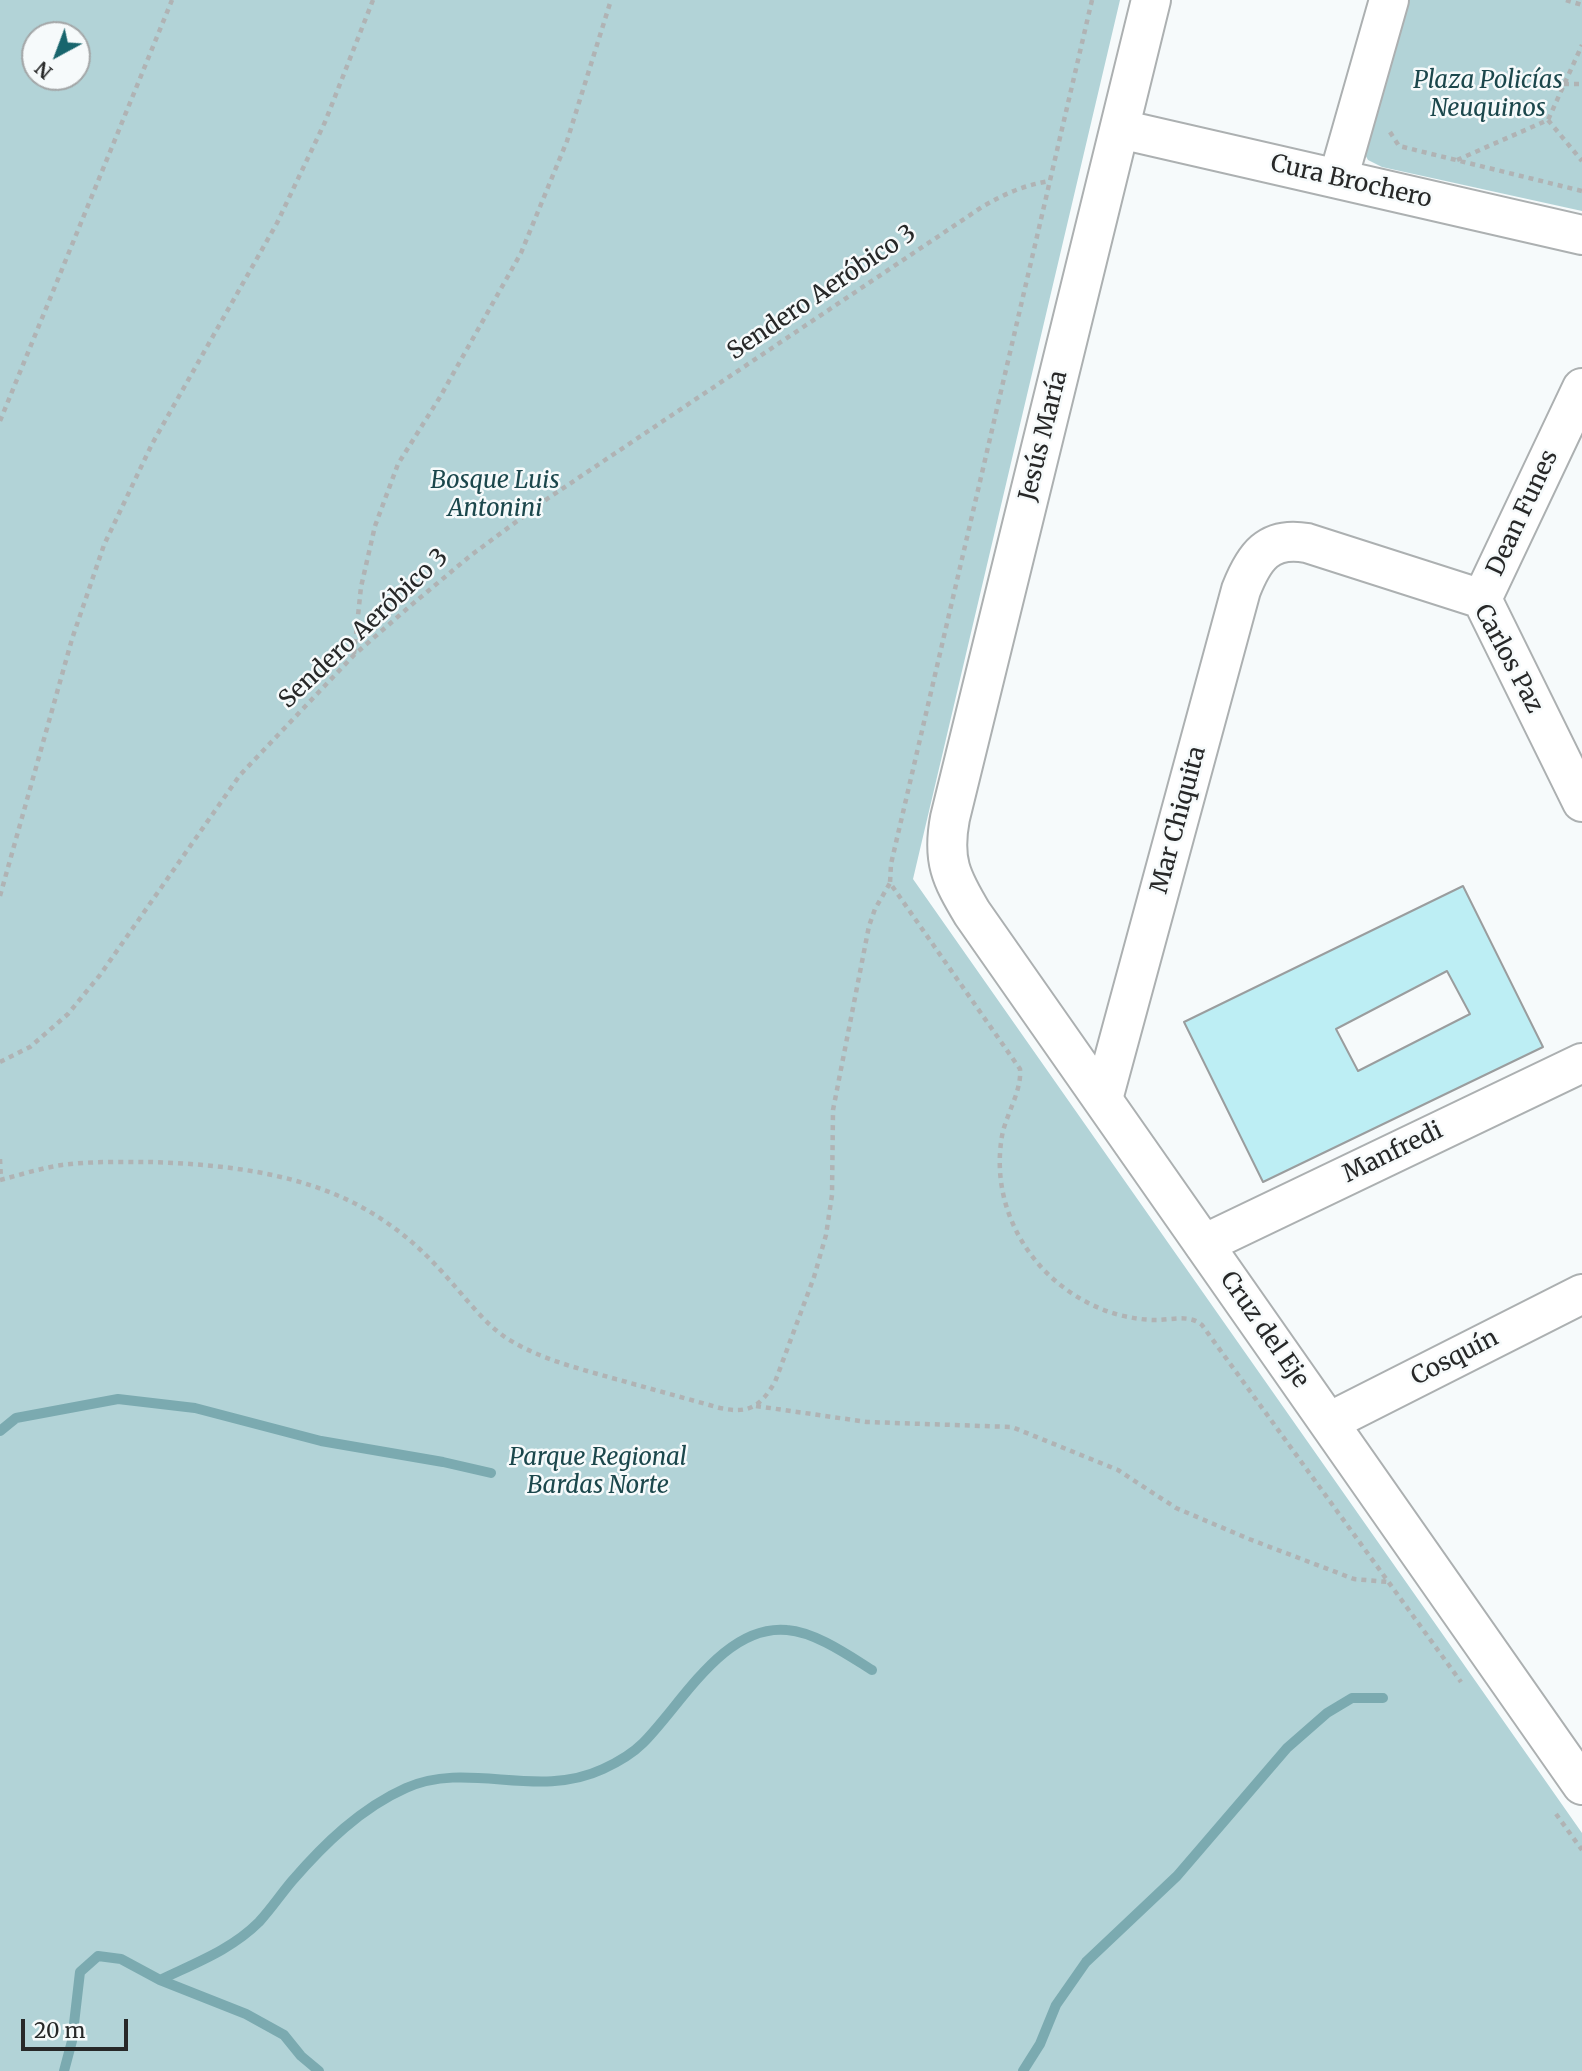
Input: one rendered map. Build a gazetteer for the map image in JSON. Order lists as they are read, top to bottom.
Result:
{
  "streets": {
    "street": [
      "Cura Brochero",
      "Jesús María",
      "Dean Funes",
      "Carlos Paz",
      "Mar Chiquita",
      "Manfredi",
      "Cruz del Eje",
      "Cosquín"
    ],
    "path": ["Sendero Aeróbico 3"]
  },
  "crossings": [
    ["Cura Brochero", "Jesús María"],
    ["Jesús María", "Cruz del Eje"],
    ["Dean Funes", "Carlos Paz"],
    ["Carlos Paz", "Mar Chiquita"],
    ["Mar Chiquita", "Cruz del Eje"],
    ["Manfredi", "Cruz del Eje"],
    ["Cruz del Eje", "Cosquín"]
  ],
  "parks": ["Plaza Policías Neuquinos", "Bosque Luis Antonini", "Parque Regional Bardas Norte"],
  "scale_bar": "20 m",
  "north": "bottom left"
}
